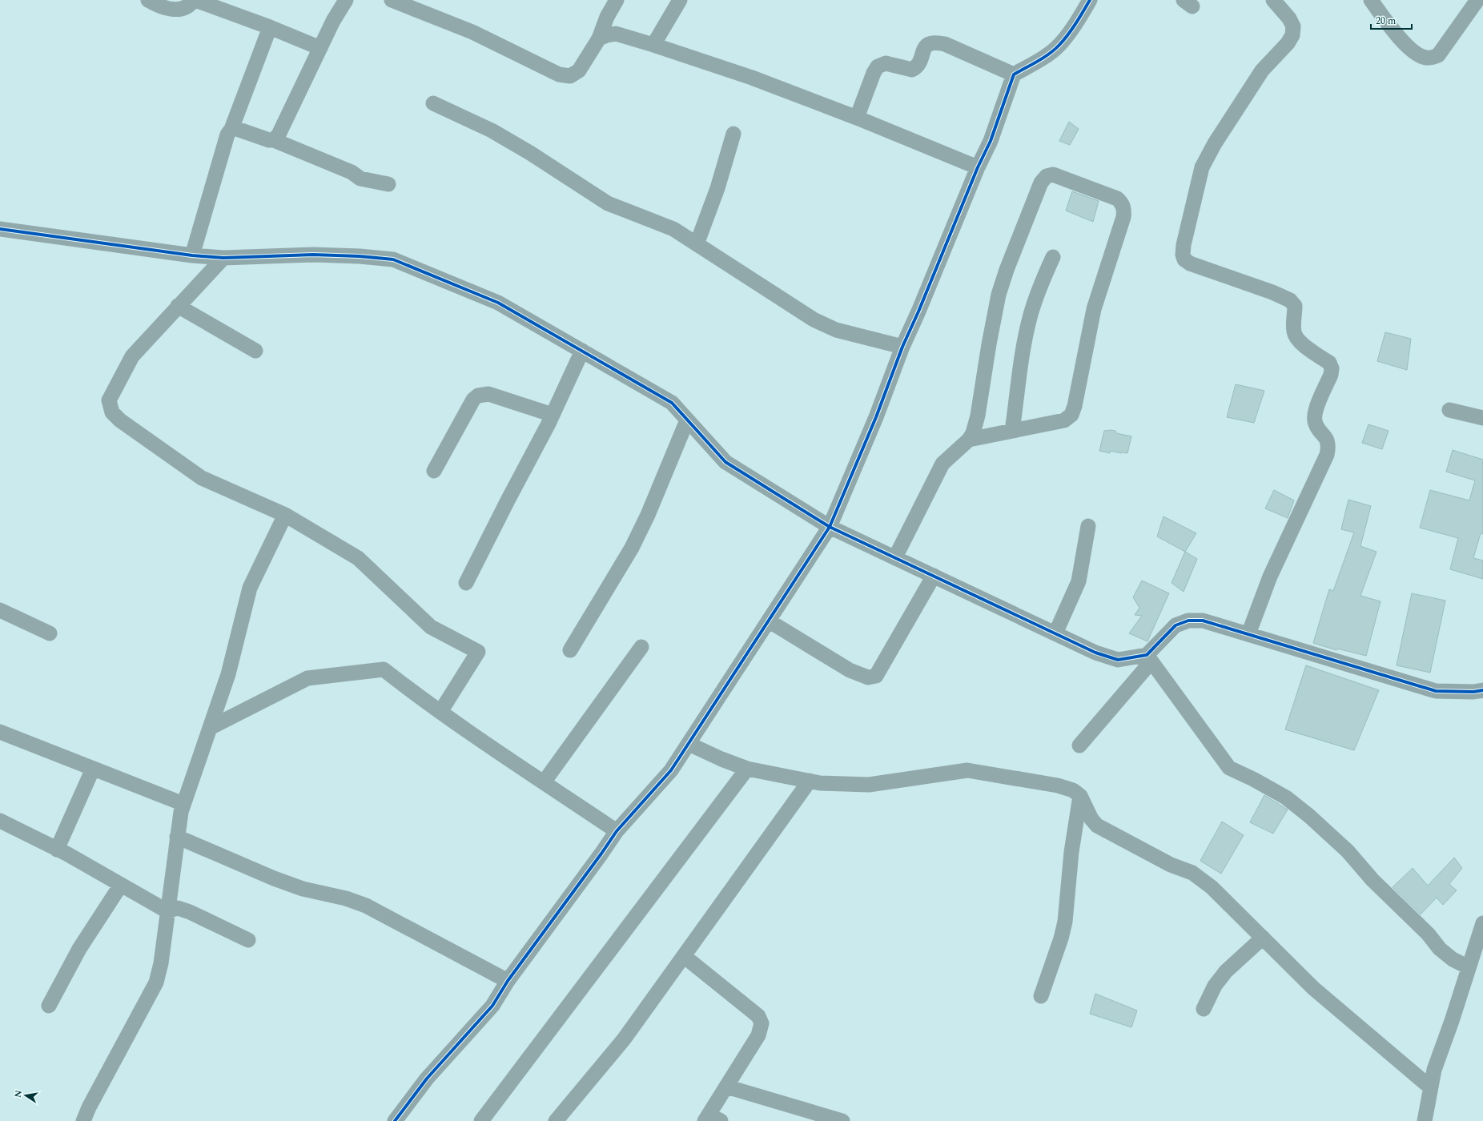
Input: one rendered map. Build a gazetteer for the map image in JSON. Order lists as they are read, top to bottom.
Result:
{
  "scale_bar": "20 m",
  "north": "left"
}
